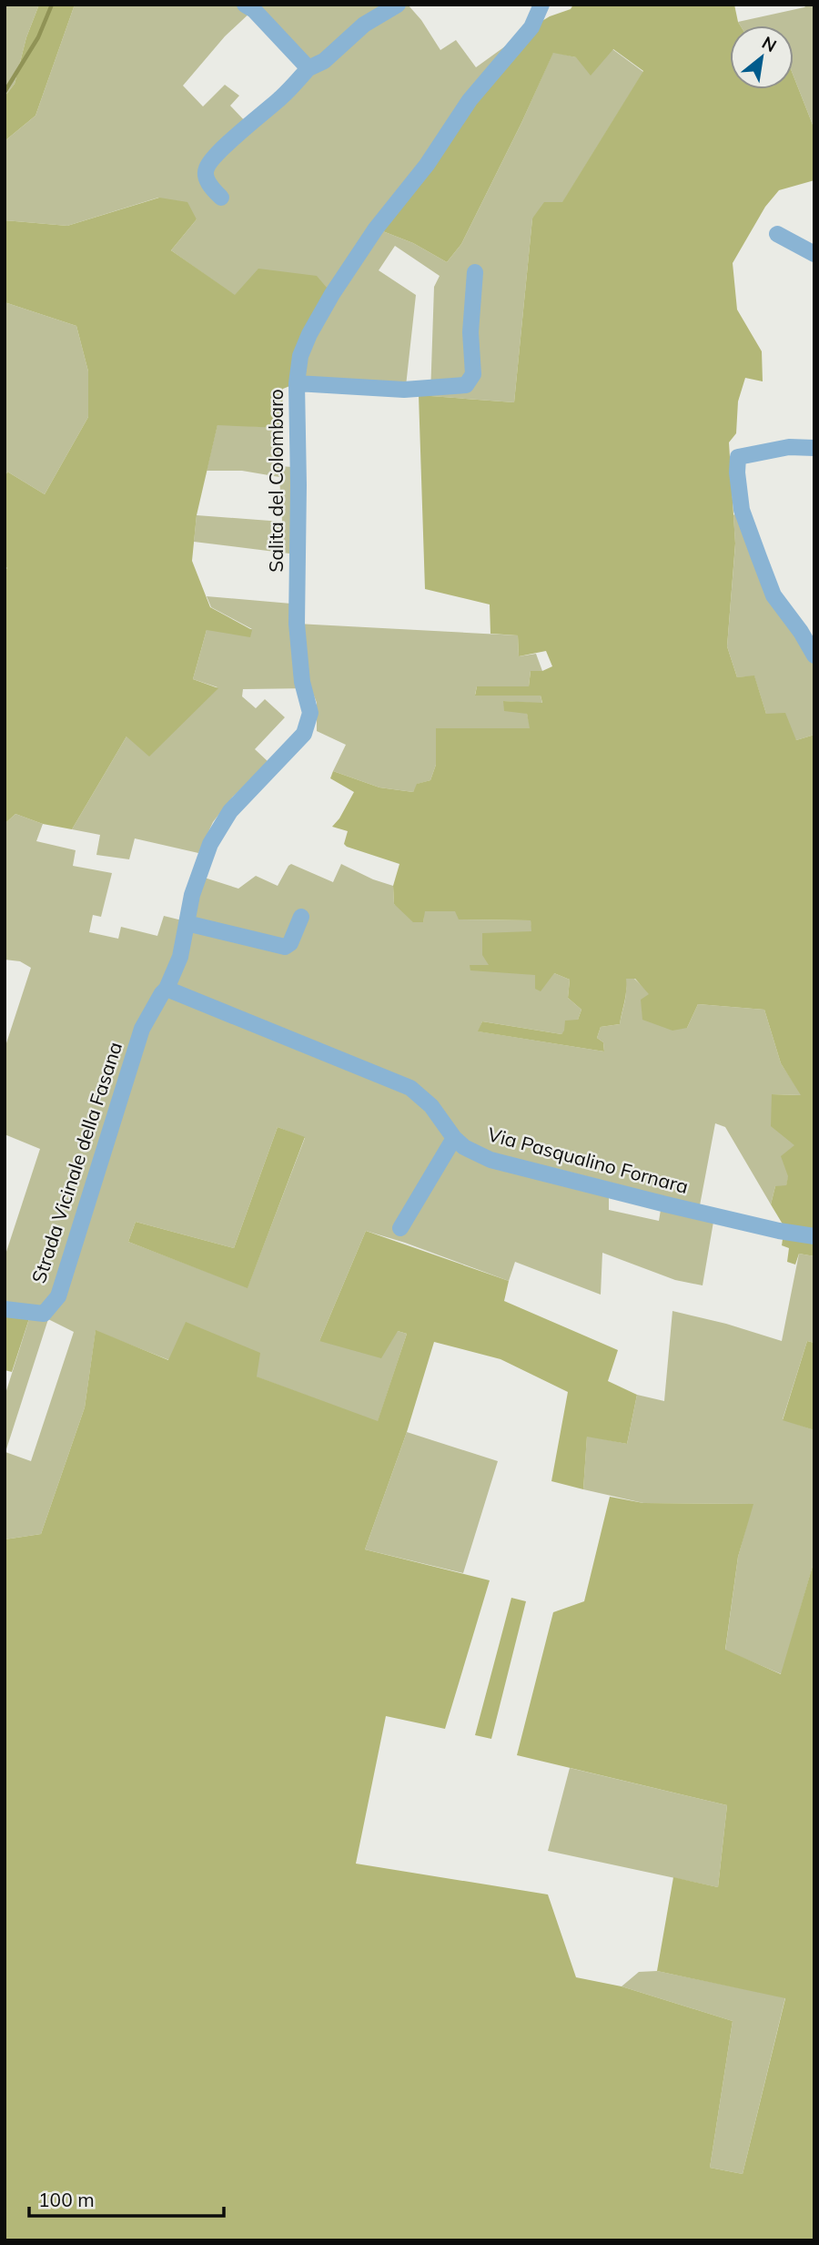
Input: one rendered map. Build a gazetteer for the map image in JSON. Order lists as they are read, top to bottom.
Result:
{
  "streets": {
    "street": ["Salita del Colombaro", "Via Pasqualino Fornara", "Strada Vicinale della Fasana"]
  },
  "crossings": [
    ["Salita del Colombaro", "Via Pasqualino Fornara"],
    ["Salita del Colombaro", "Strada Vicinale della Fasana"],
    ["Via Pasqualino Fornara", "Strada Vicinale della Fasana"]
  ],
  "scale_bar": "100 m",
  "north": "top right"
}
